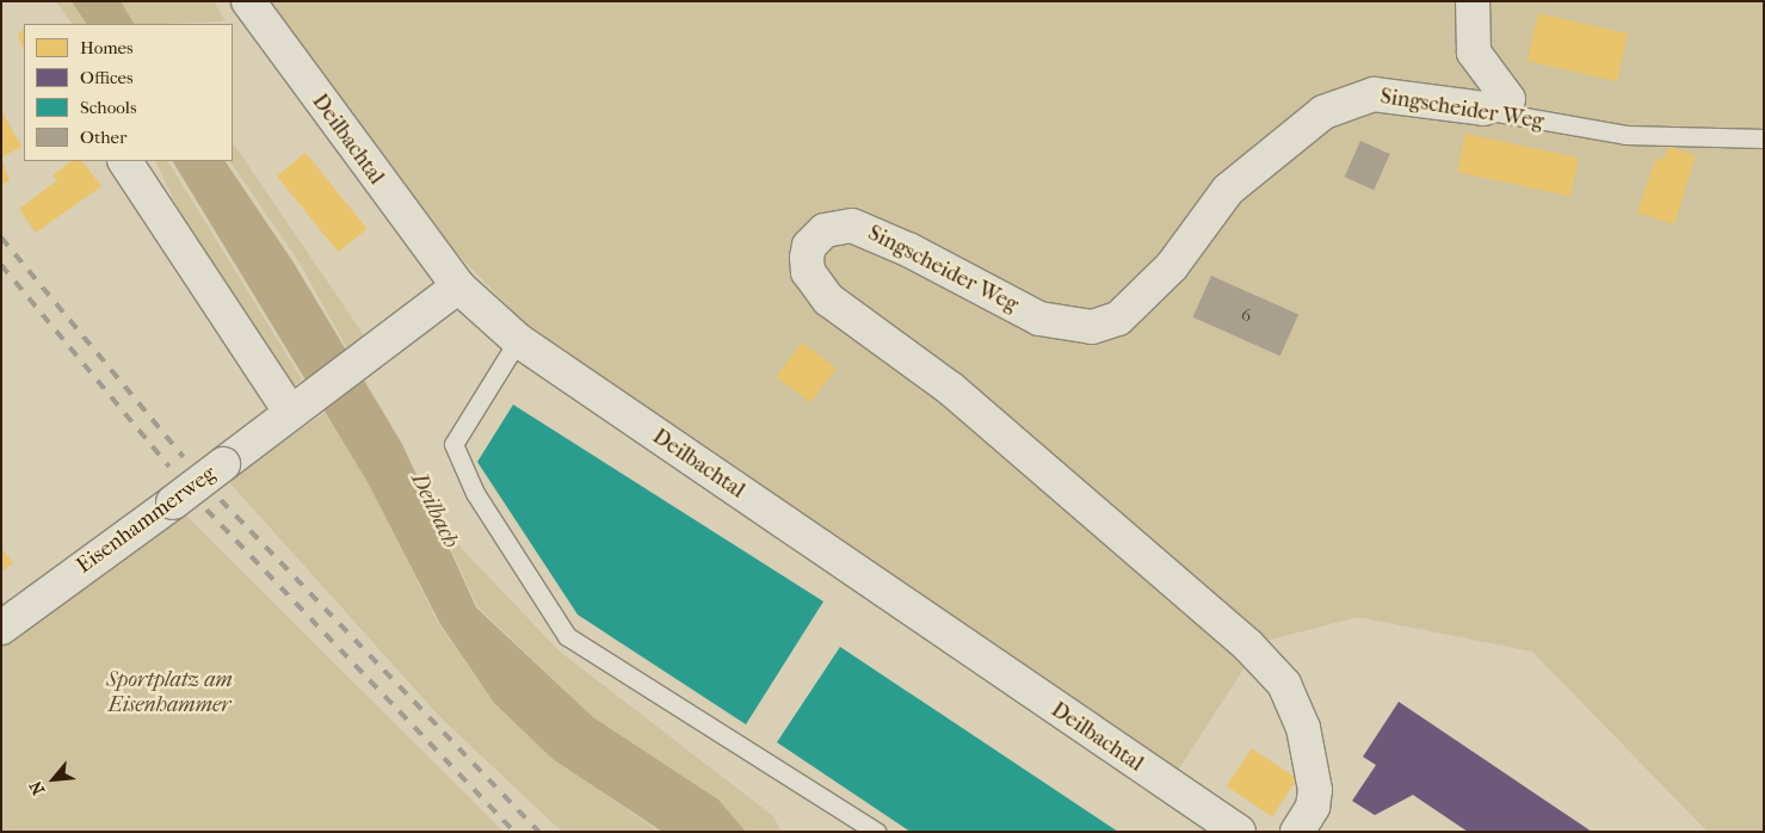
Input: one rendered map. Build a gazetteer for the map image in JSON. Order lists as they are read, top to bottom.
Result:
{
  "streets": {
    "street": ["Singscheider Weg", "Deilbachtal", "Eisenhammerweg"]
  },
  "crossings": [
    ["Deilbachtal", "Eisenhammerweg"]
  ],
  "water": ["Deilbach"],
  "parks": ["Sportplatz am Eisenhammer"],
  "house_numbers": ["6"],
  "legend": [
    "Homes",
    "Offices",
    "Schools",
    "Other"
  ],
  "north": "bottom left"
}
